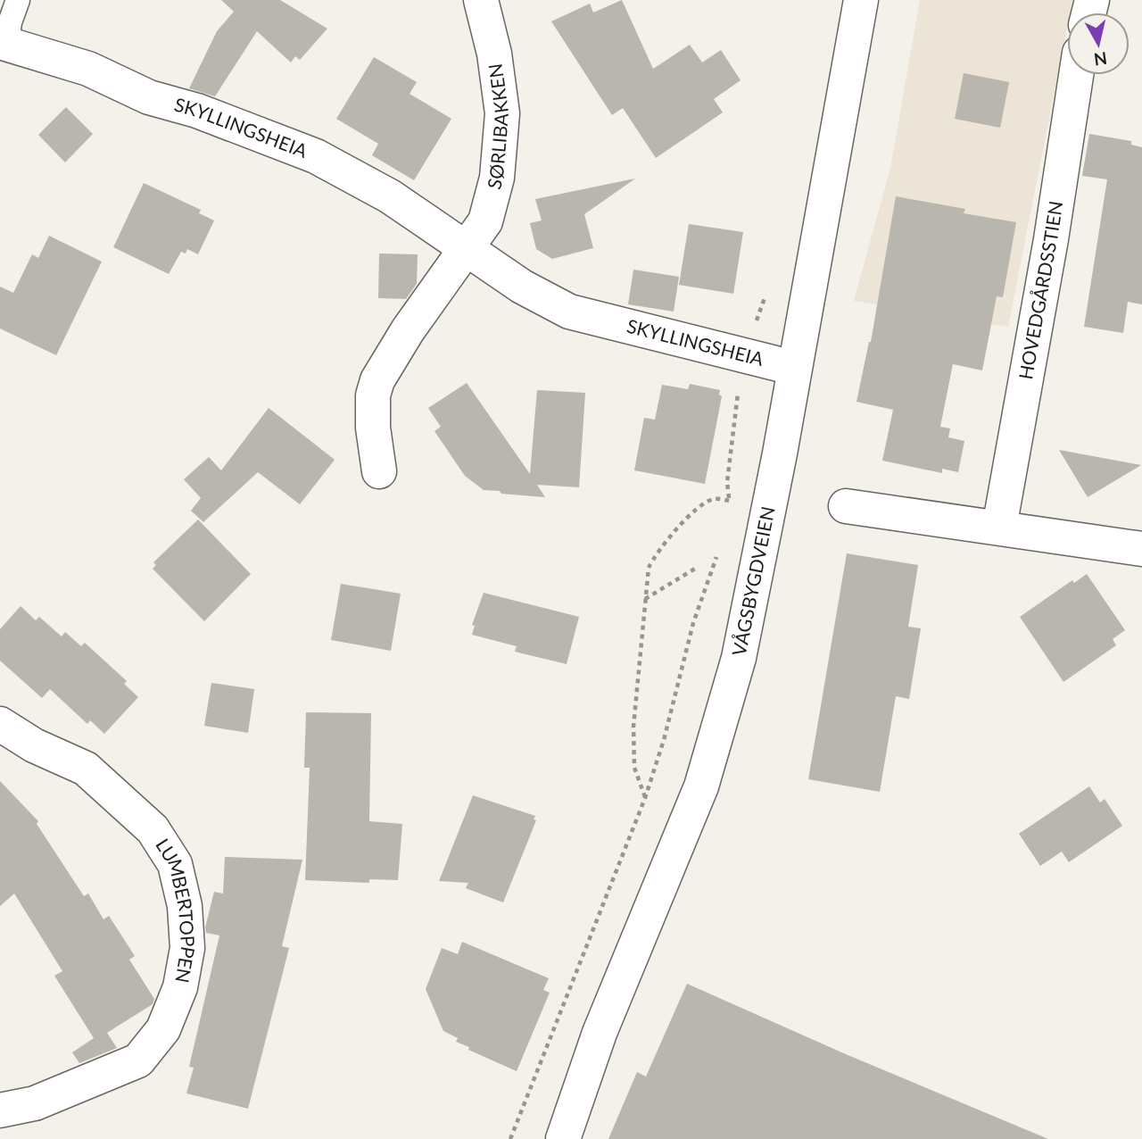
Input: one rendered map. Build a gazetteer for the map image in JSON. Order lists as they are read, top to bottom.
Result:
{
  "streets": {
    "street": [
      "SØRLIBAKKEN",
      "SKYLLINGSHEIA",
      "HOVEDGÅRDSSTIEN",
      "VÅGSBYGDVEIEN",
      "LUMBERTOPPEN"
    ]
  },
  "crossings": [
    ["SØRLIBAKKEN", "SKYLLINGSHEIA"],
    ["SKYLLINGSHEIA", "VÅGSBYGDVEIEN"]
  ],
  "north": "bottom"
}
